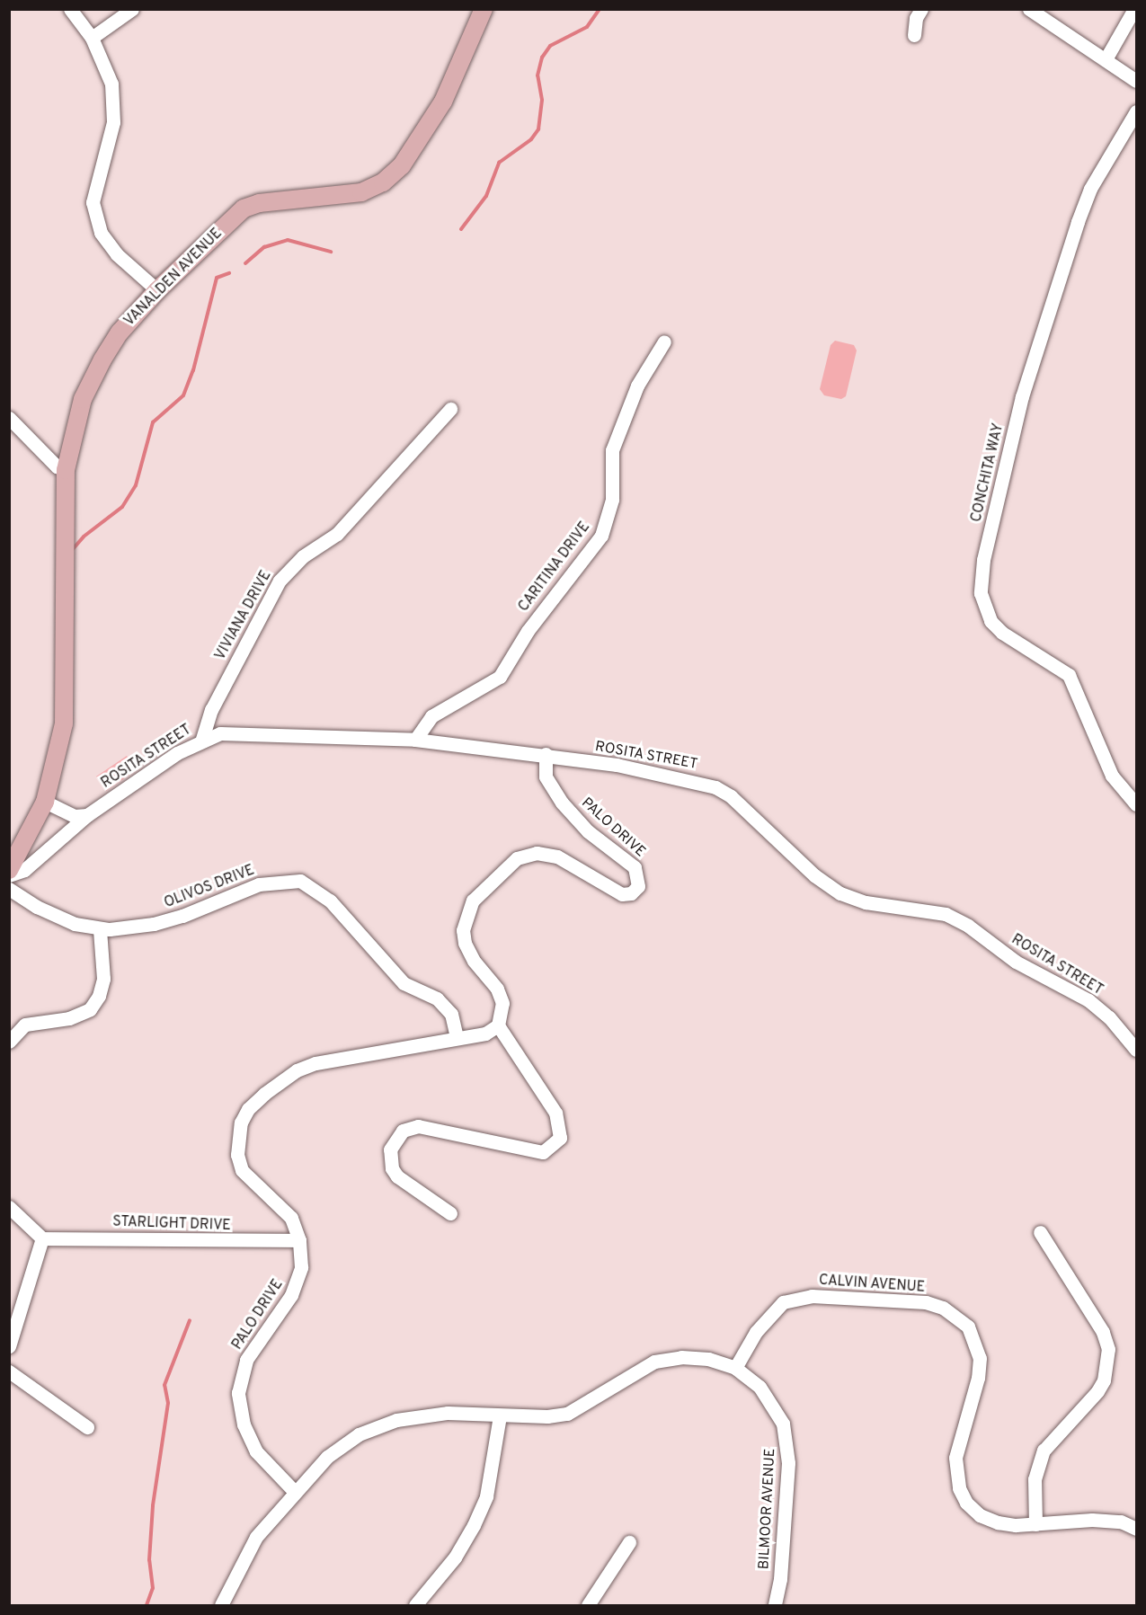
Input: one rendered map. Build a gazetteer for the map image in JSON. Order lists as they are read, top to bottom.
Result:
{
  "streets": {
    "main road": ["VANALDEN AVENUE"],
    "street": [
      "CONCHITA WAY",
      "CARITINA DRIVE",
      "VIVIANA DRIVE",
      "ROSITA STREET",
      "PALO DRIVE",
      "OLIVOS DRIVE",
      "STARLIGHT DRIVE",
      "CALVIN AVENUE",
      "BILMOOR AVENUE"
    ]
  },
  "crossings": [
    ["CARITINA DRIVE", "ROSITA STREET"],
    ["VIVIANA DRIVE", "ROSITA STREET"],
    ["ROSITA STREET", "PALO DRIVE"],
    ["PALO DRIVE", "OLIVOS DRIVE"],
    ["PALO DRIVE", "STARLIGHT DRIVE"],
    ["CALVIN AVENUE", "BILMOOR AVENUE"]
  ]
}
